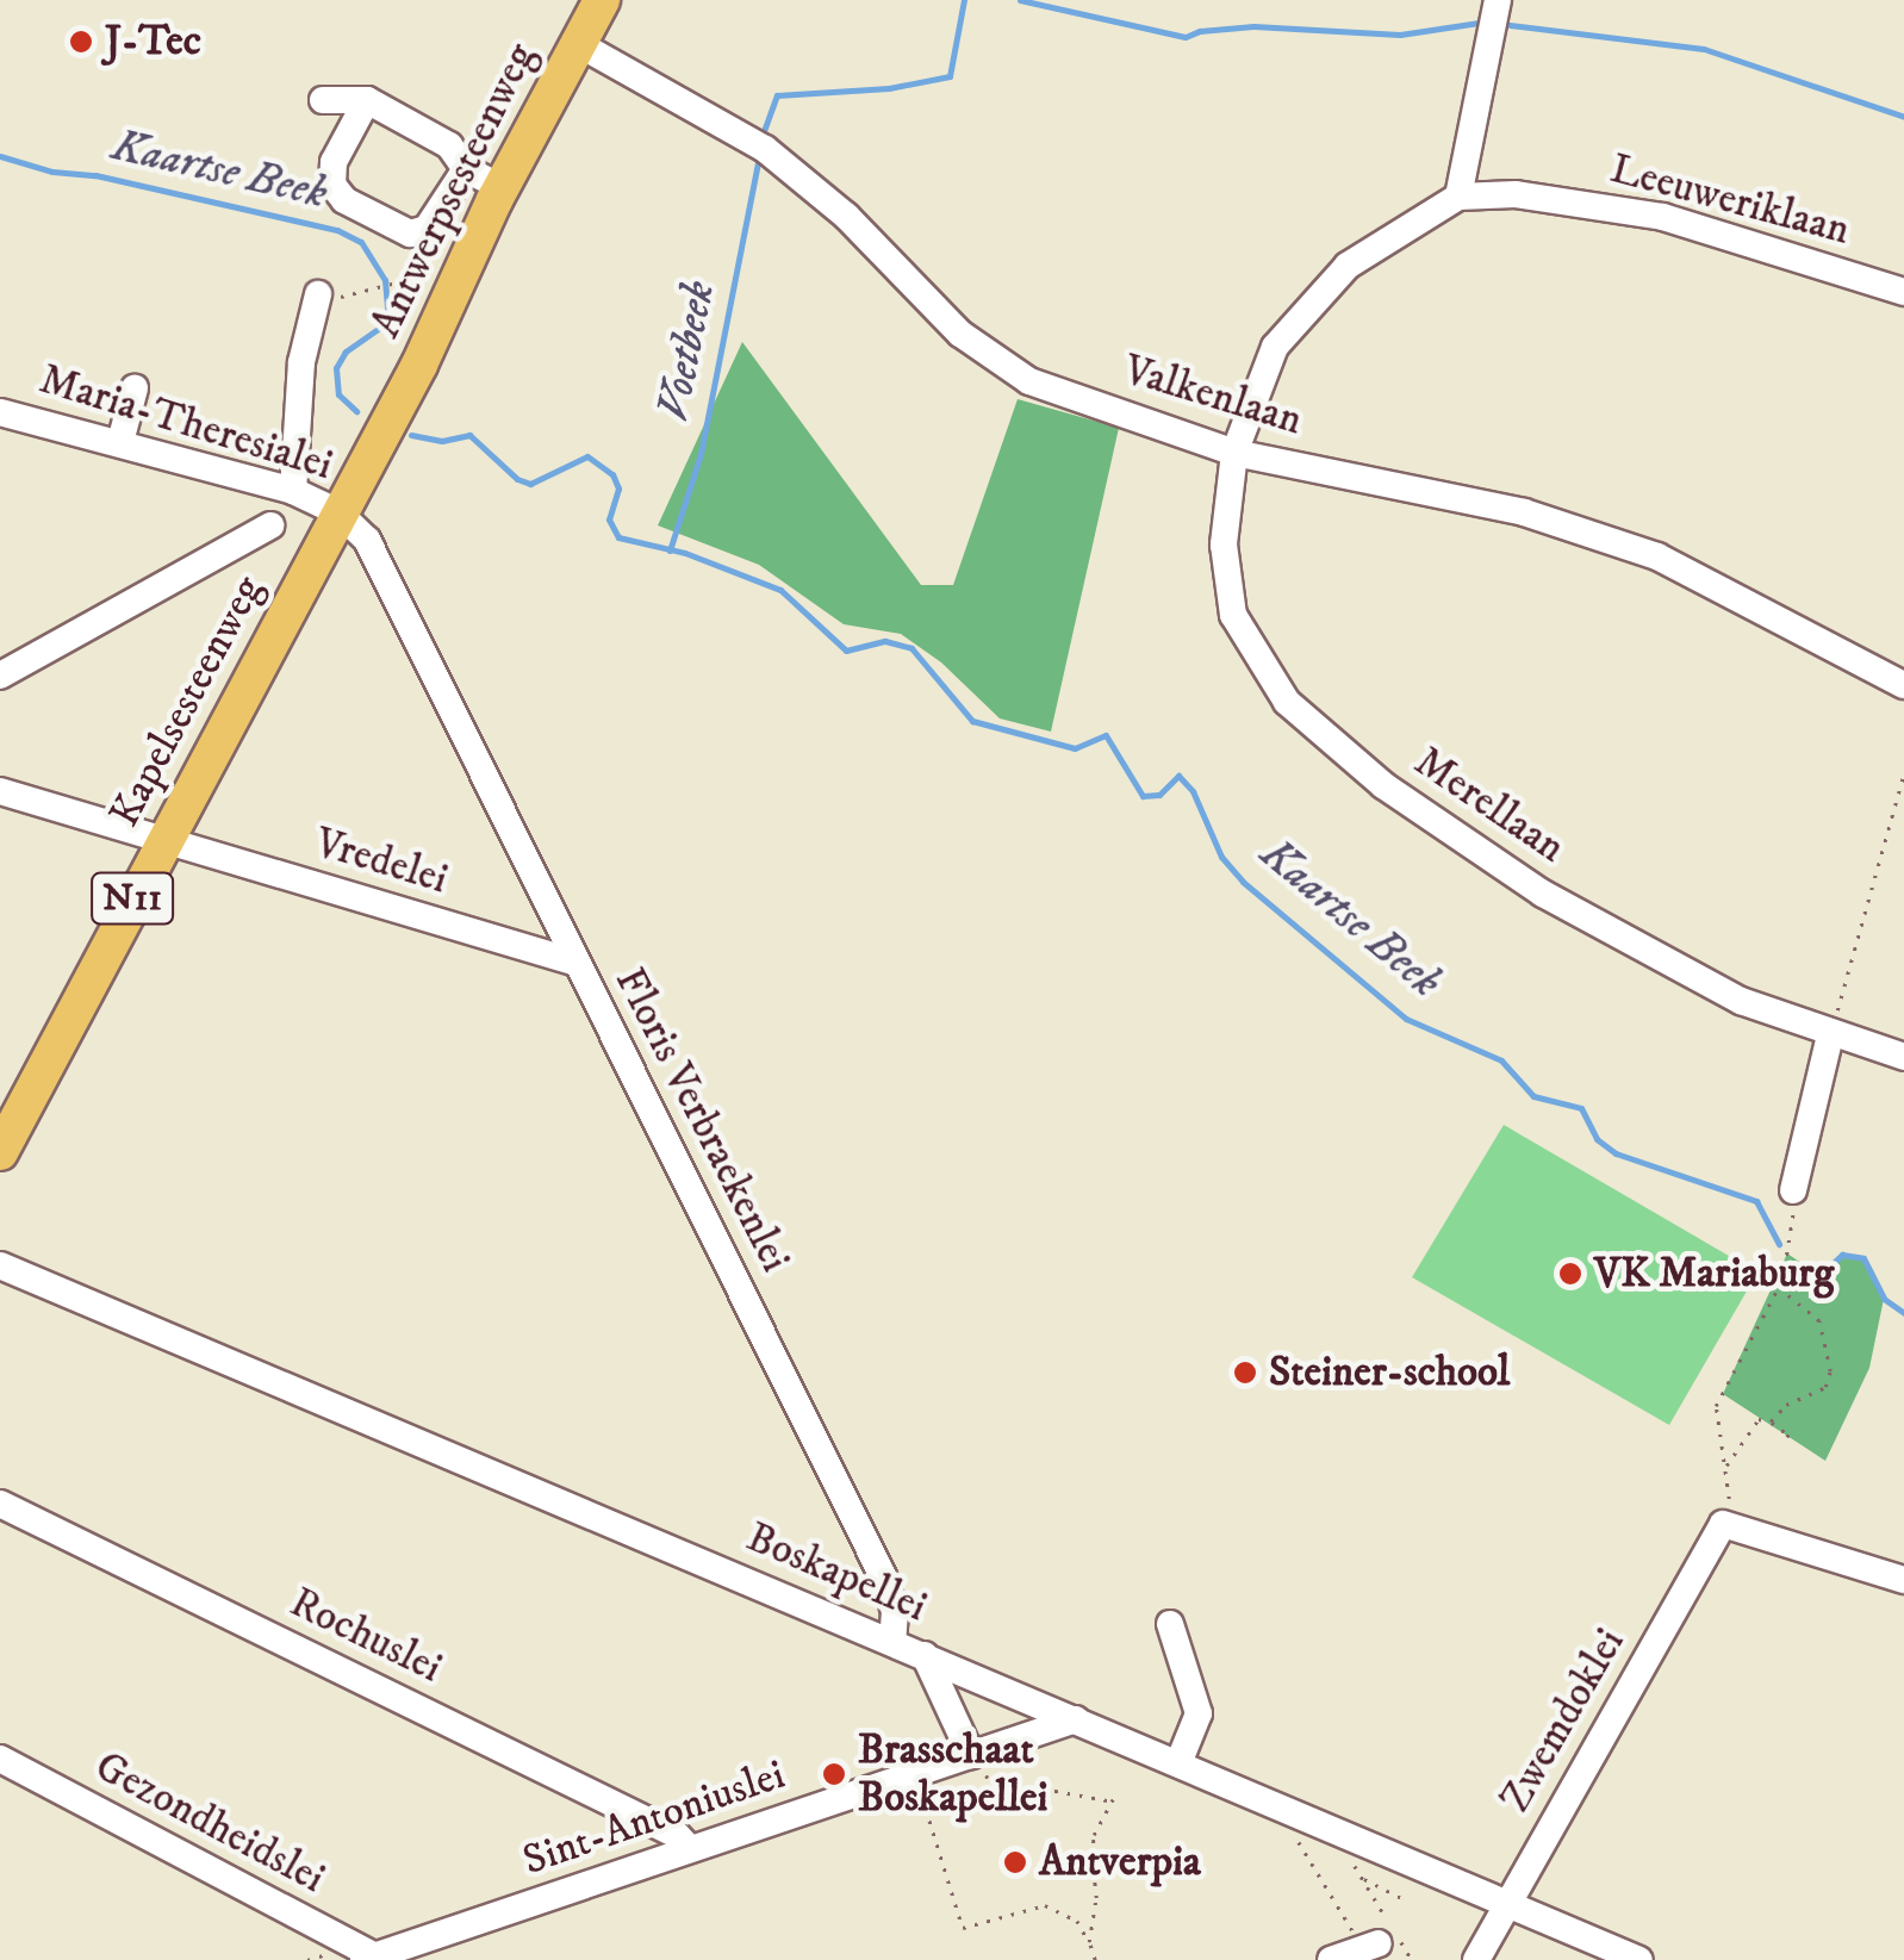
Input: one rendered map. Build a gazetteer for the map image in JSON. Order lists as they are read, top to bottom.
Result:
{
  "streets": {
    "main road": ["Antwerpsesteenweg", "Kapelsesteenweg", "N11"],
    "street": [
      "Leeuweriklaan",
      "Valkenlaan",
      "Maria-Theresialei",
      "Merellaan",
      "Vredelei",
      "Floris Verbraekenlei",
      "Boskapellei",
      "Rochuslei",
      "Zwemdoklei",
      "Sint-Antoniuslei",
      "Gezondheidslei"
    ]
  },
  "crossings": [
    ["Antwerpsesteenweg", "Valkenlaan"],
    ["Antwerpsesteenweg", "Kapelsesteenweg"],
    ["Leeuweriklaan", "Valkenlaan"],
    ["Leeuweriklaan", "Merellaan"],
    ["Valkenlaan", "Merellaan"],
    ["Maria-Theresialei", "Kapelsesteenweg"],
    ["Maria-Theresialei", "Floris Verbraekenlei"],
    ["Kapelsesteenweg", "Vredelei"],
    ["Vredelei", "Floris Verbraekenlei"],
    ["Floris Verbraekenlei", "Boskapellei"],
    ["Boskapellei", "Zwemdoklei"],
    ["Boskapellei", "Sint-Antoniuslei"],
    ["Rochuslei", "Sint-Antoniuslei"],
    ["Sint-Antoniuslei", "Gezondheidslei"]
  ],
  "water": ["Kaartse Beek", "Voetbeek"],
  "places": [
    "J-Tec",
    "VK Mariaburg",
    "Steiner-school",
    "Brasschaat Boskapellei",
    "Antverpia"
  ]
}
